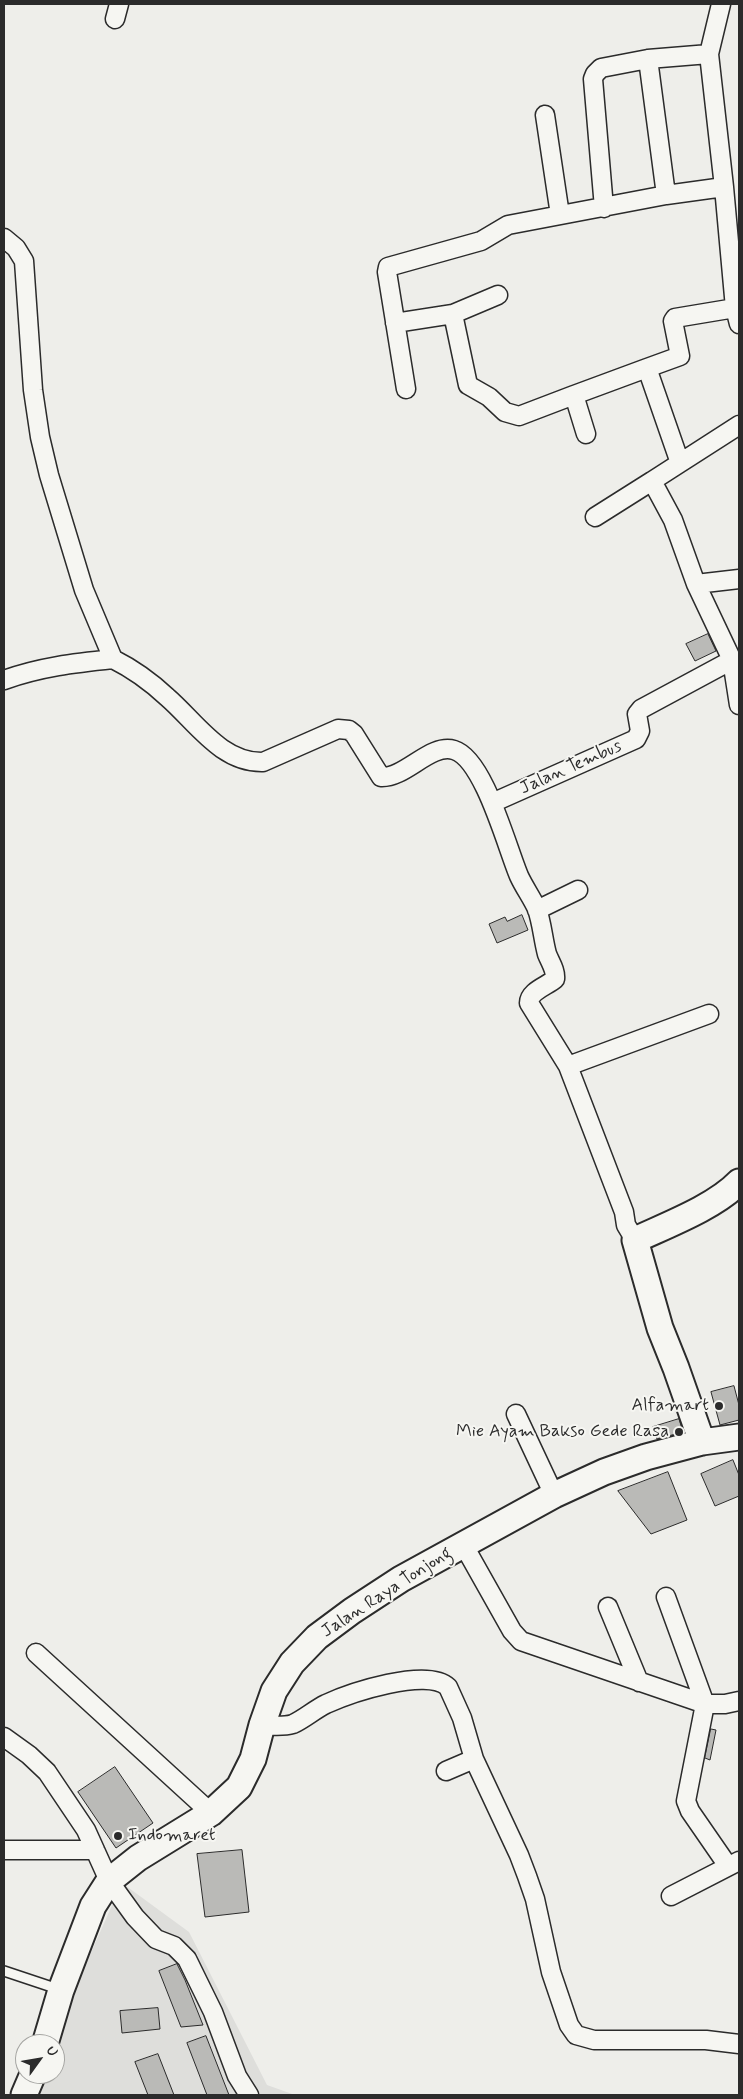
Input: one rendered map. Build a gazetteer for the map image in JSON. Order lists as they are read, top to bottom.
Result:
{
  "streets": {
    "main road": ["Jalan Raya Tonjong"],
    "street": ["Jalan Tembus"]
  },
  "places": ["Alfamart", "Mie Ayam Bakso Gede Rasa", "Indomaret"],
  "north": "top right"
}
